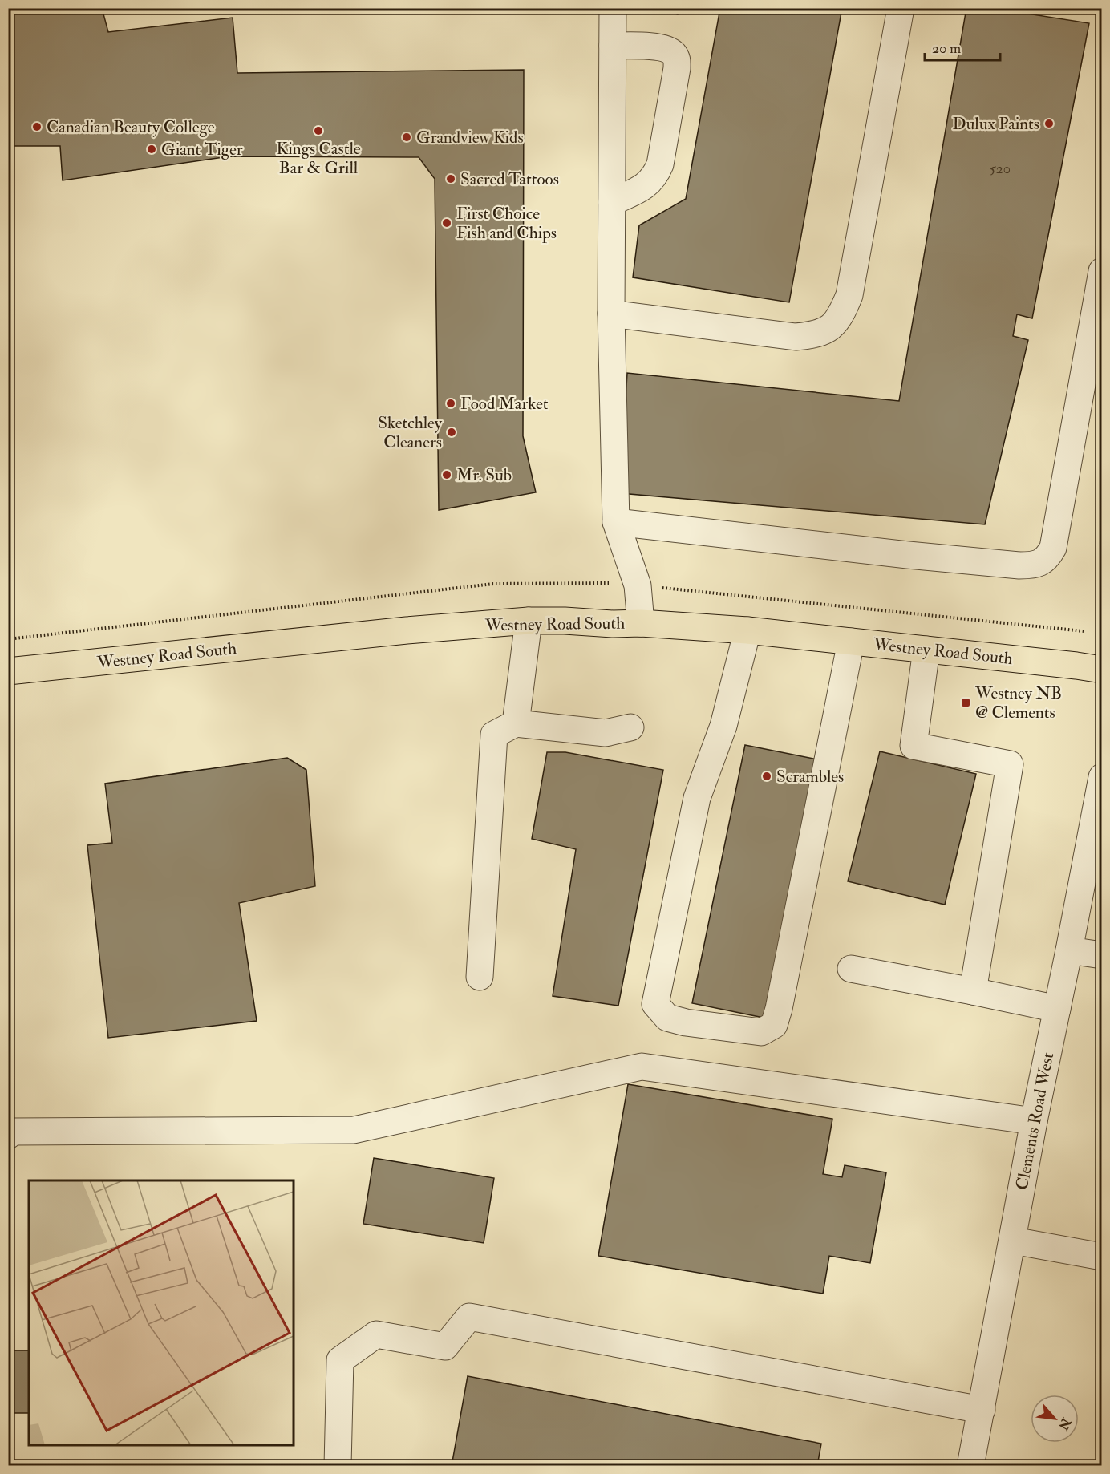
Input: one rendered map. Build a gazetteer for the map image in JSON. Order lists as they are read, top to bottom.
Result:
{
  "streets": {
    "main road": ["Westney Road South"],
    "street": ["Clements Road West"]
  },
  "places": {
    "other": [
      "Dulux Paints",
      "Canadian Beauty College",
      "Kings Castle Bar & Grill",
      "Grandview Kids",
      "Giant Tiger",
      "Sacred Tattoos",
      "First Choice Fish and Chips",
      "Food Market",
      "Sketchley Cleaners",
      "Mr. Sub",
      "Scrambles"
    ],
    "transit": ["Westney NB @ Clements"]
  },
  "house_numbers": ["520"],
  "scale_bar": "20 m",
  "north": "bottom right"
}
